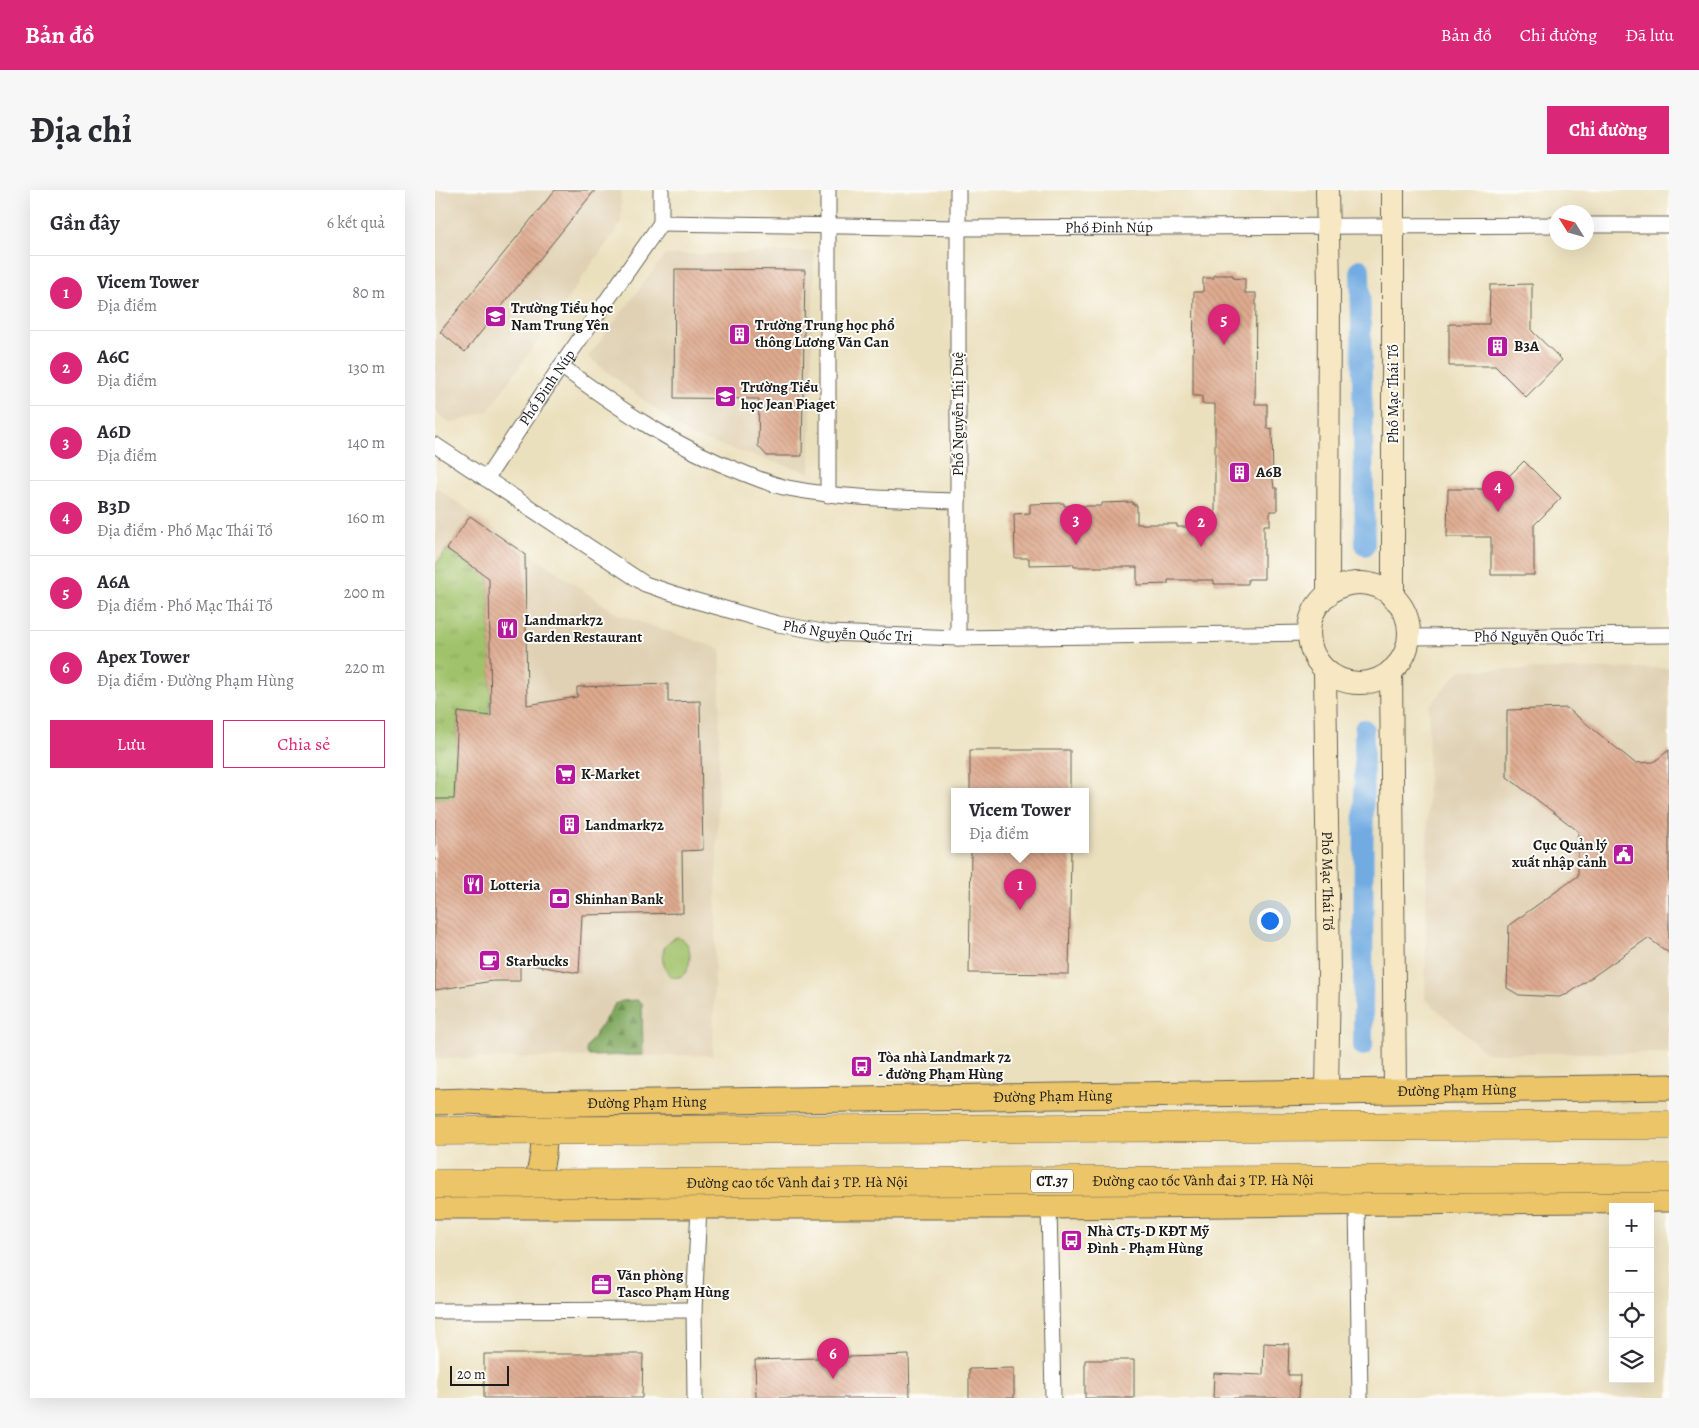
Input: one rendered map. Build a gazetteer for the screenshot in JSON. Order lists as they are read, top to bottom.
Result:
{
  "streets": {
    "highway": ["Đường cao tốc Vành đai 3 TP. Hà Nội", "CT.37"],
    "main road": ["Đường Phạm Hùng"],
    "street": [
      "Phố Đinh Núp",
      "Phố Mạc Thái Tổ",
      "Phố Nguyễn Thị Duệ",
      "Phố Nguyễn Quốc Trị"
    ]
  },
  "crossings": [
    ["Phố Đinh Núp", "Phố Mạc Thái Tổ"],
    ["Phố Đinh Núp", "Phố Nguyễn Thị Duệ"],
    ["Phố Đinh Núp", "Phố Nguyễn Quốc Trị"],
    ["Phố Mạc Thái Tổ", "Phố Nguyễn Quốc Trị"],
    ["Phố Mạc Thái Tổ", "Đường Phạm Hùng"],
    ["Phố Nguyễn Thị Duệ", "Phố Nguyễn Quốc Trị"]
  ],
  "places": {
    "school or university": ["Trường Tiểu học Nam Trung Yên", "Trường Tiểu học Jean Piaget"],
    "building": [
      "Trường Trung học phổ thông Lương Văn Can",
      "B3A",
      "A6B",
      "Landmark72"
    ],
    "restaurant": ["Landmark72 Garden Restaurant", "Lotteria"],
    "supermarket": ["K-Market"],
    "public building": ["Cục Quản lý xuất nhập cảnh"],
    "bank": ["Shinhan Bank"],
    "cafe": ["Starbucks"],
    "bus stop": ["Tòa nhà Landmark 72 - đường Phạm Hùng", "Nhà CT5-D KĐT Mỹ Đình - Phạm Hùng"],
    "office": ["Văn phòng Tasco Phạm Hùng"]
  },
  "scale_bar": "20 m",
  "north": "top left",
  "page": {
    "header": "Bản đồ",
    "nav": ["Bản đồ", "Chỉ đường", "Đã lưu"],
    "title": "Địa chỉ",
    "buttons": [
      "Chỉ đường",
      ["Lưu", "Chia sẻ"]
    ],
    "heading": ["Gần đây", "6 kết quả"],
    "list": [
      {
        "mark": "1",
        "name": "Vicem Tower",
        "note": "Địa điểm",
        "value": "80 m"
      },
      {
        "mark": "2",
        "name": "A6C",
        "note": "Địa điểm",
        "value": "130 m"
      },
      {
        "mark": "3",
        "name": "A6D",
        "note": "Địa điểm",
        "value": "140 m"
      },
      {
        "mark": "4",
        "name": "B3D",
        "note": "Địa điểm · Phố Mạc Thái Tổ",
        "value": "160 m"
      },
      {
        "mark": "5",
        "name": "A6A",
        "note": "Địa điểm · Phố Mạc Thái Tổ",
        "value": "200 m"
      },
      {
        "mark": "6",
        "name": "Apex Tower",
        "note": "Địa điểm · Đường Phạm Hùng",
        "value": "220 m"
      }
    ],
    "pins": [
      "5",
      "4",
      "3",
      "2",
      "1",
      "6"
    ],
    "popup": ["Vicem Tower", "Địa điểm"],
    "map_buttons": ["+", "−"],
    "scale": "20 m"
  }
}
